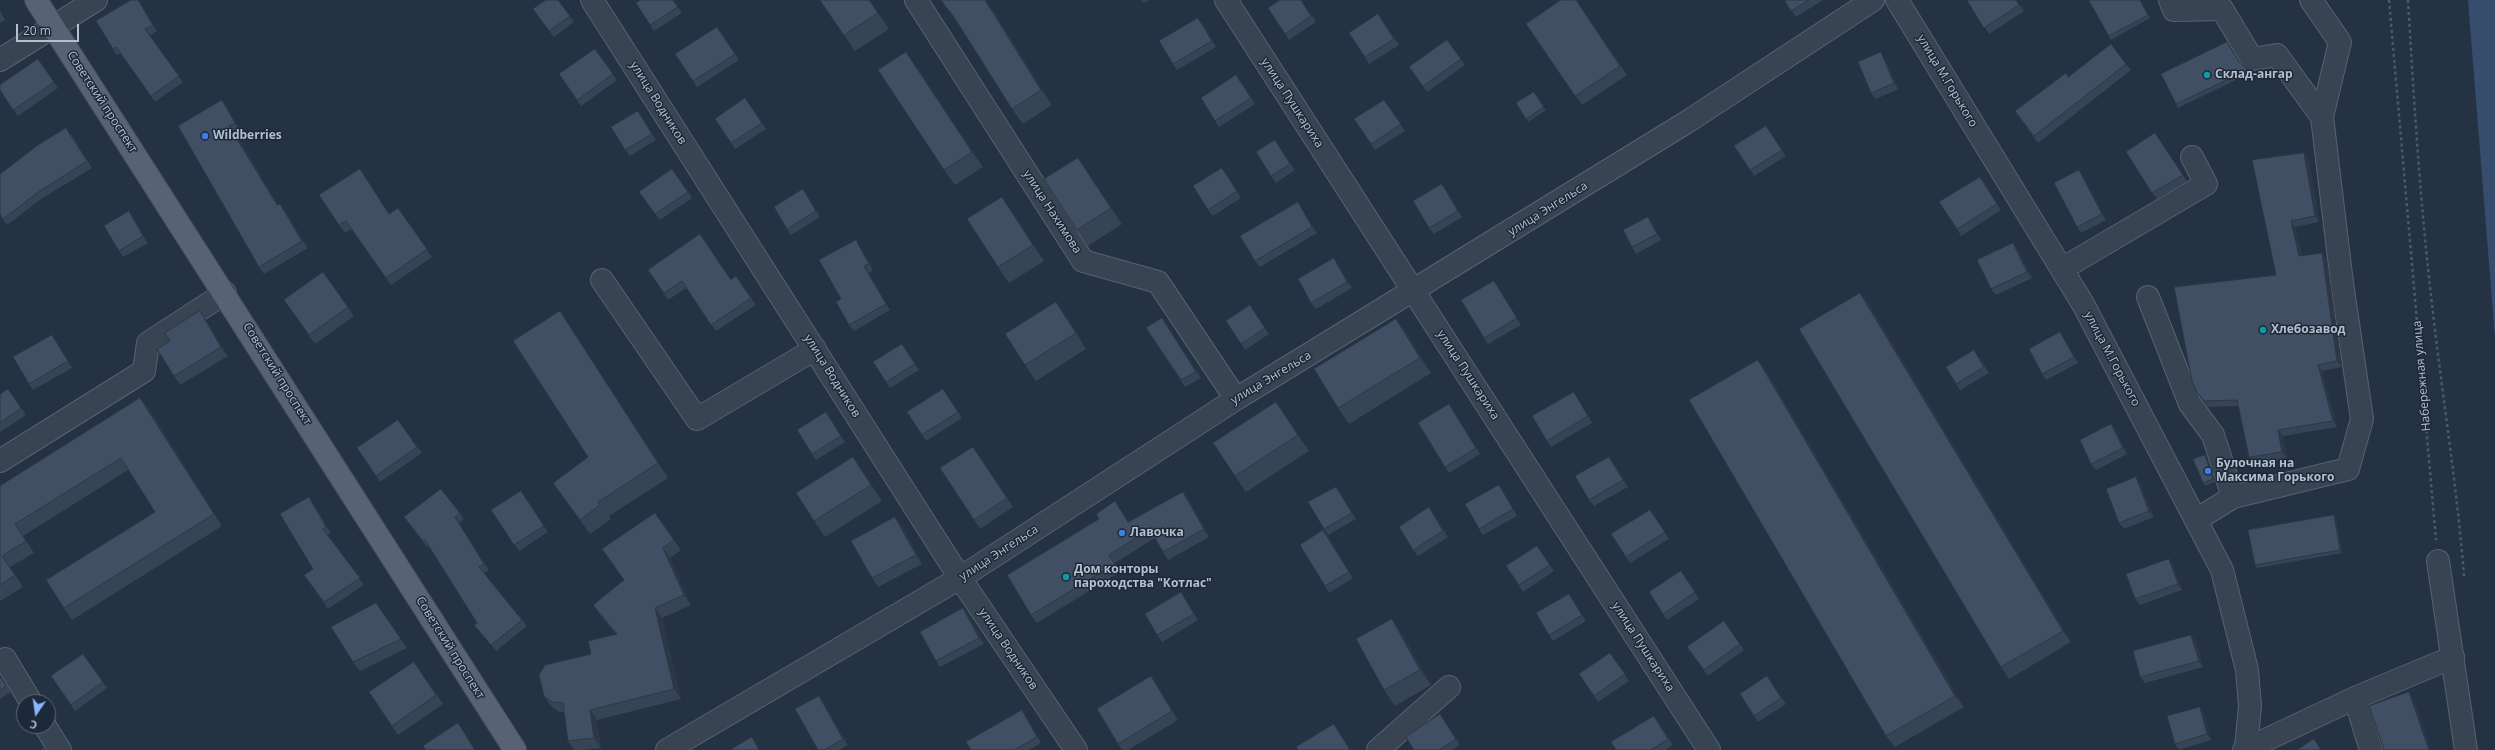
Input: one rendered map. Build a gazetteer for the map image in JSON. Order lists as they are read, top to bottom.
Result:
{
  "streets": {
    "main road": ["Советский проспект"],
    "street": [
      "улица М.Горького",
      "улица Водников",
      "улица Пушкариха",
      "улица Энгельса",
      "улица Нахимова"
    ],
    "path": ["Набережная улица"]
  },
  "crossings": [
    ["улица Водников", "улица Энгельса"],
    ["улица Пушкариха", "улица Энгельса"],
    ["улица Энгельса", "улица Нахимова"]
  ],
  "places": [
    "Склад-ангар",
    "Wildberries",
    "Хлебозавод",
    "Булочная на Максима Горького",
    "Лавочка",
    "Дом конторы пароходства \"Котлас\""
  ],
  "scale_bar": "20 m",
  "north": "bottom"
}
